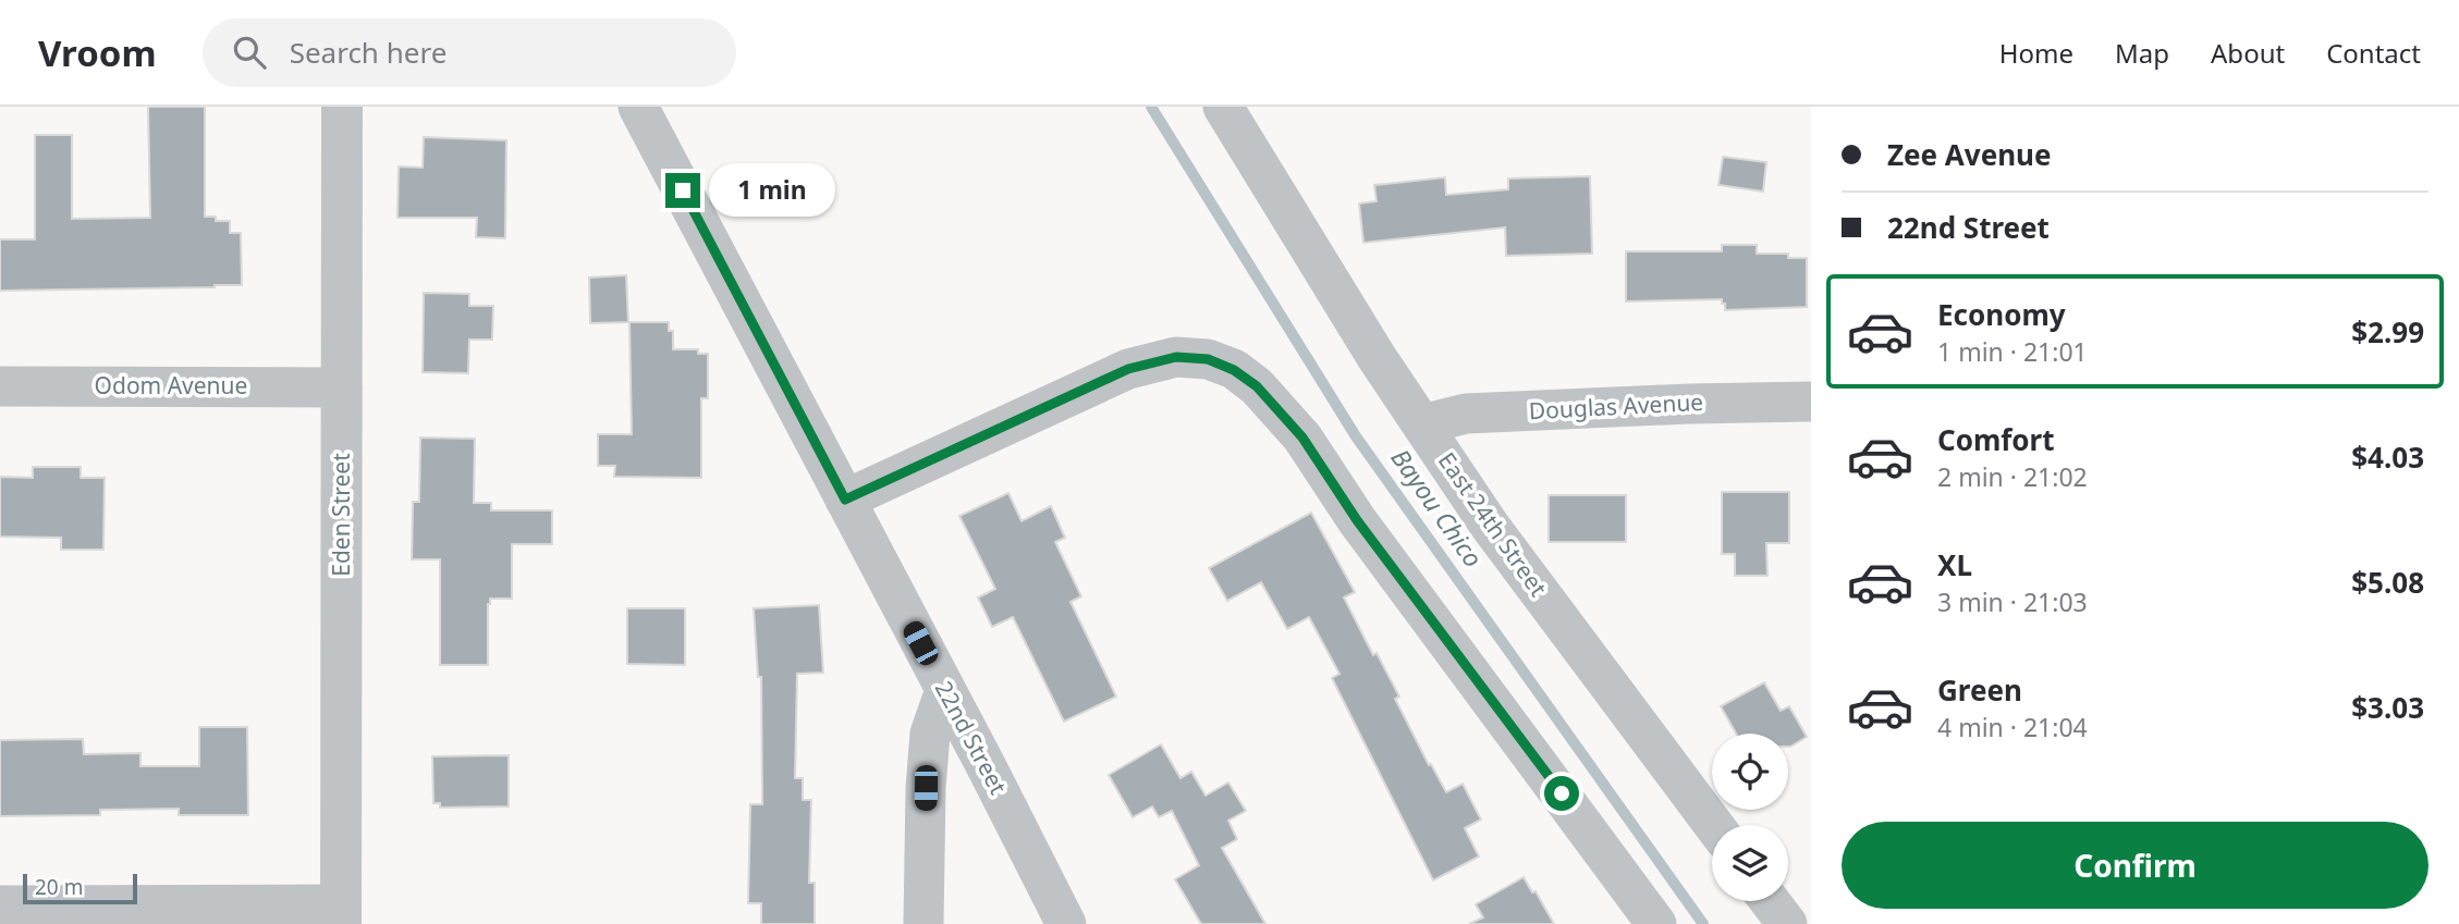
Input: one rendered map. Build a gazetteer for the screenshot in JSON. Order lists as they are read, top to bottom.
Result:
{
  "streets": {
    "street": [
      "Odom Avenue",
      "Douglas Avenue",
      "Eden Street",
      "East 24th Street",
      "22nd Street"
    ]
  },
  "crossings": [
    ["Odom Avenue", "Eden Street"],
    ["Douglas Avenue", "East 24th Street"]
  ],
  "water": ["Bayou Chico"],
  "scale_bar": "20 m",
  "page": {
    "header": "Vroom",
    "search": "Search here",
    "nav": [
      "Home",
      "Map",
      "About",
      "Contact"
    ],
    "banner": ["Zee Avenue", "22nd Street"],
    "bubble": "1 min",
    "list": [
      {
        "name": "Economy",
        "note": "1 min · 21:01",
        "value": "$2.99"
      },
      {
        "name": "Comfort",
        "note": "2 min · 21:02",
        "value": "$4.03"
      },
      {
        "name": "XL",
        "note": "3 min · 21:03",
        "value": "$5.08"
      },
      {
        "name": "Green",
        "note": "4 min · 21:04",
        "value": "$3.03"
      }
    ],
    "buttons": "Confirm",
    "scale": "20 m"
  }
}
